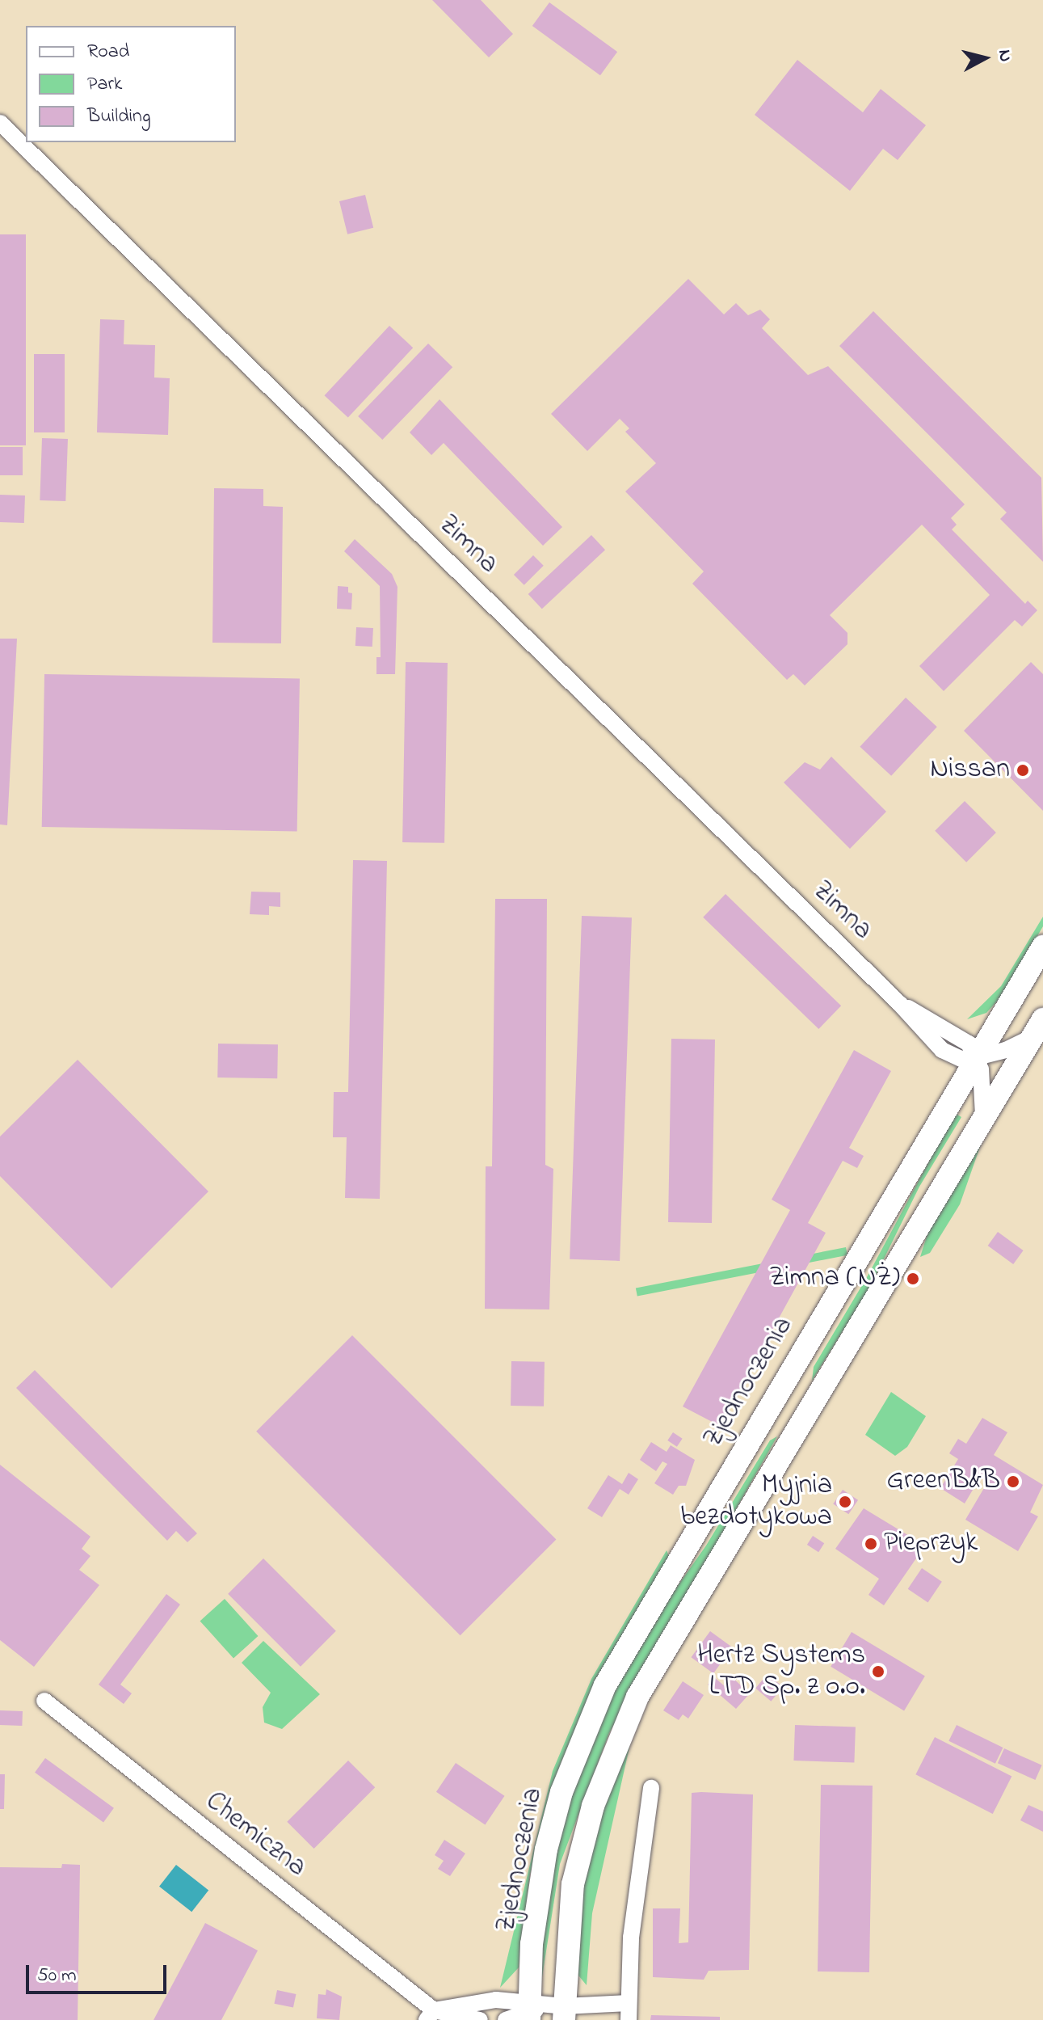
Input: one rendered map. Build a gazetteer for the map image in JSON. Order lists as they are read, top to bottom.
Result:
{
  "streets": {
    "main road": ["Zjednoczenia"],
    "street": ["Zimna", "Chemiczna"]
  },
  "crossings": [
    ["Zimna", "Zjednoczenia"]
  ],
  "places": [
    "Nissan",
    "Zimna (NŻ)",
    "GreenB&B",
    "Myjnia bezdotykowa",
    "Pieprzyk",
    "Hertz Systems LTD Sp. z o.o."
  ],
  "legend": ["Road", "Park", "Building"],
  "scale_bar": "50 m",
  "north": "right"
}
